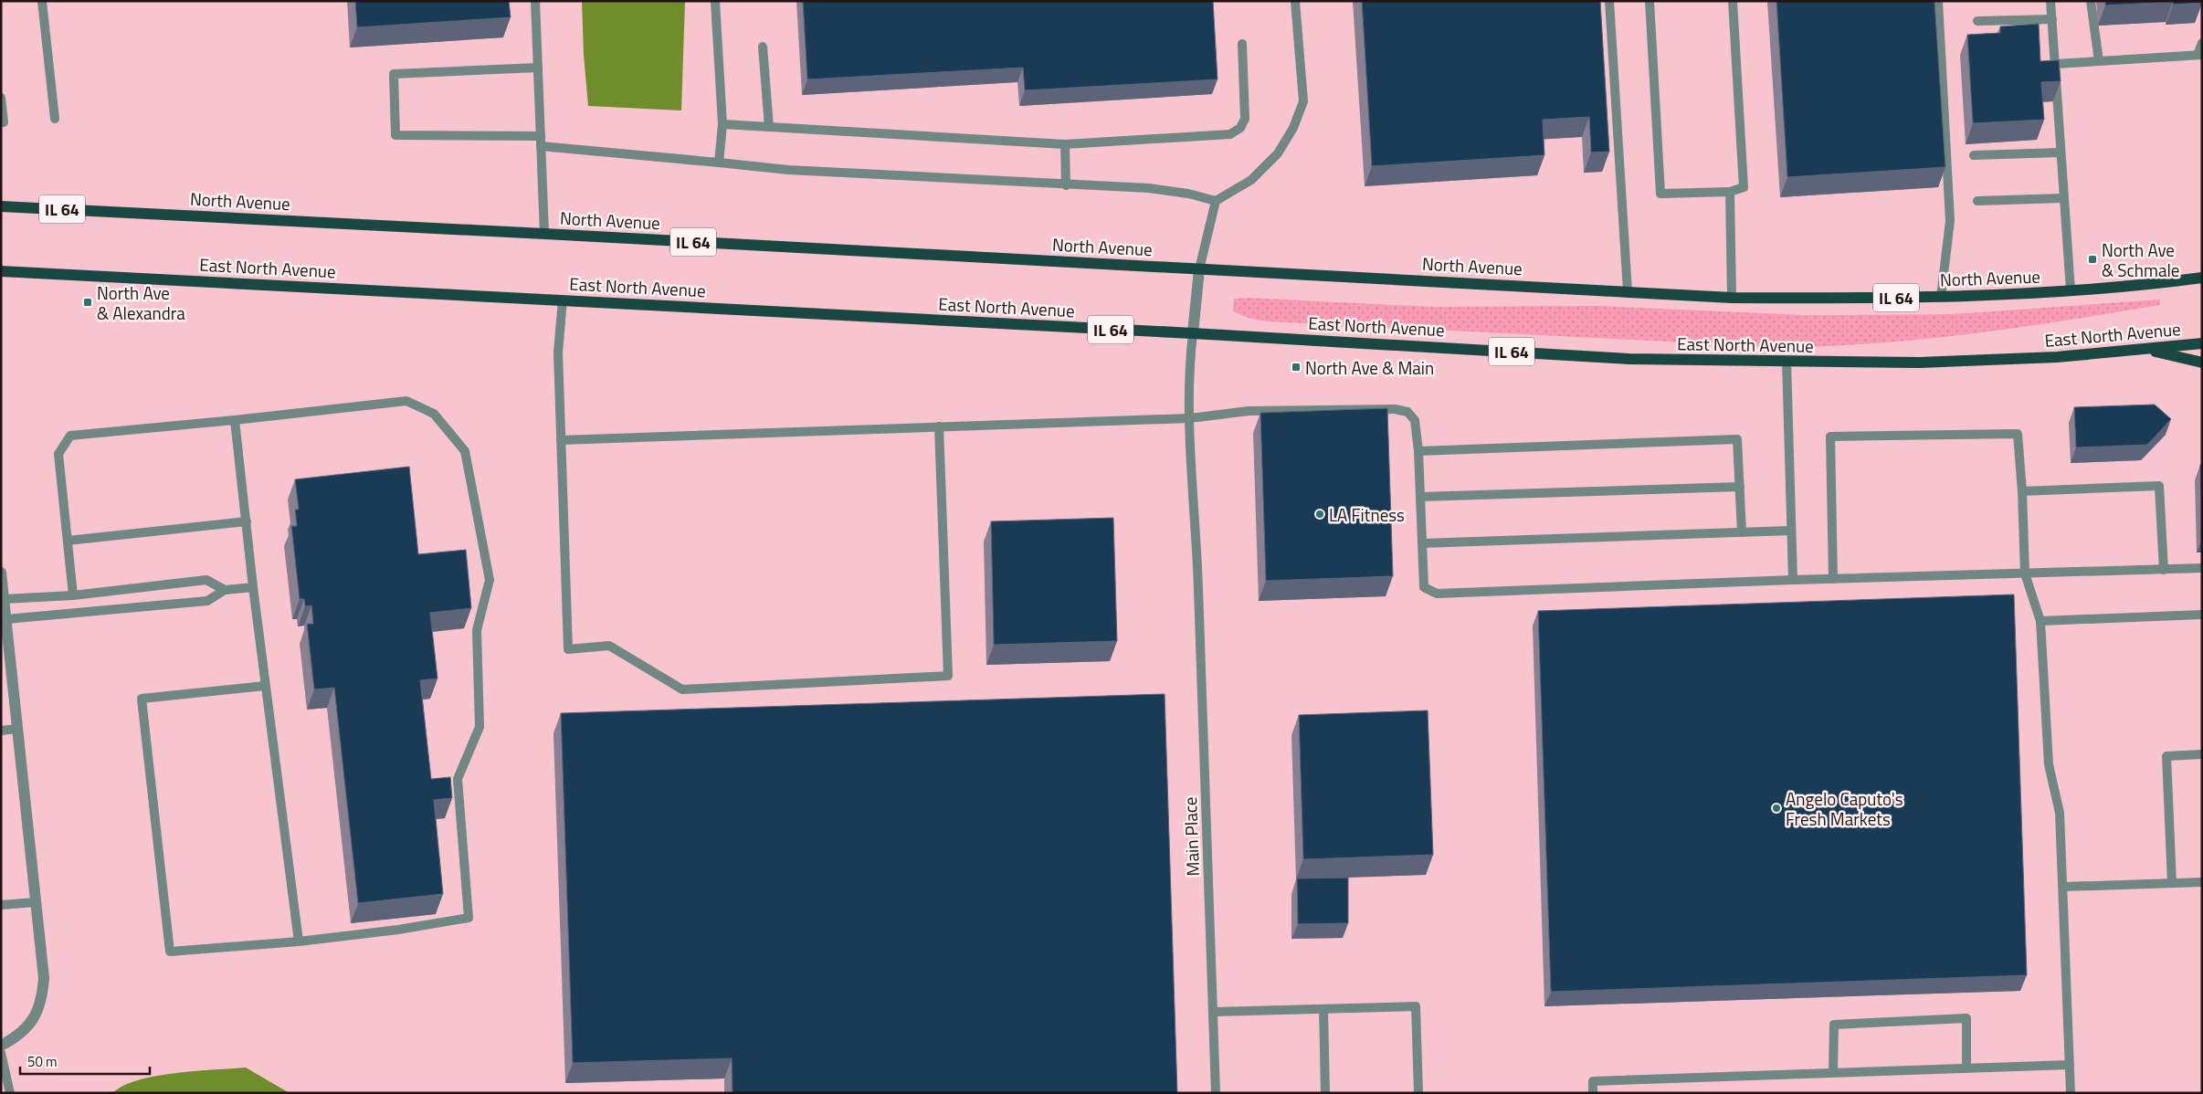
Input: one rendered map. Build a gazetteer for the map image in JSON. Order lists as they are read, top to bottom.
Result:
{
  "streets": {
    "main road": ["North Avenue", "IL 64", "East North Avenue"],
    "lane": ["Main Place"]
  },
  "crossings": [
    ["East North Avenue", "Main Place"]
  ],
  "places": {
    "transit": ["North Ave & Schmale", "North Ave & Alexandra", "North Ave & Main"],
    "other": ["LA Fitness", "Angelo Caputo's Fresh Markets"]
  },
  "scale_bar": "50 m"
}
